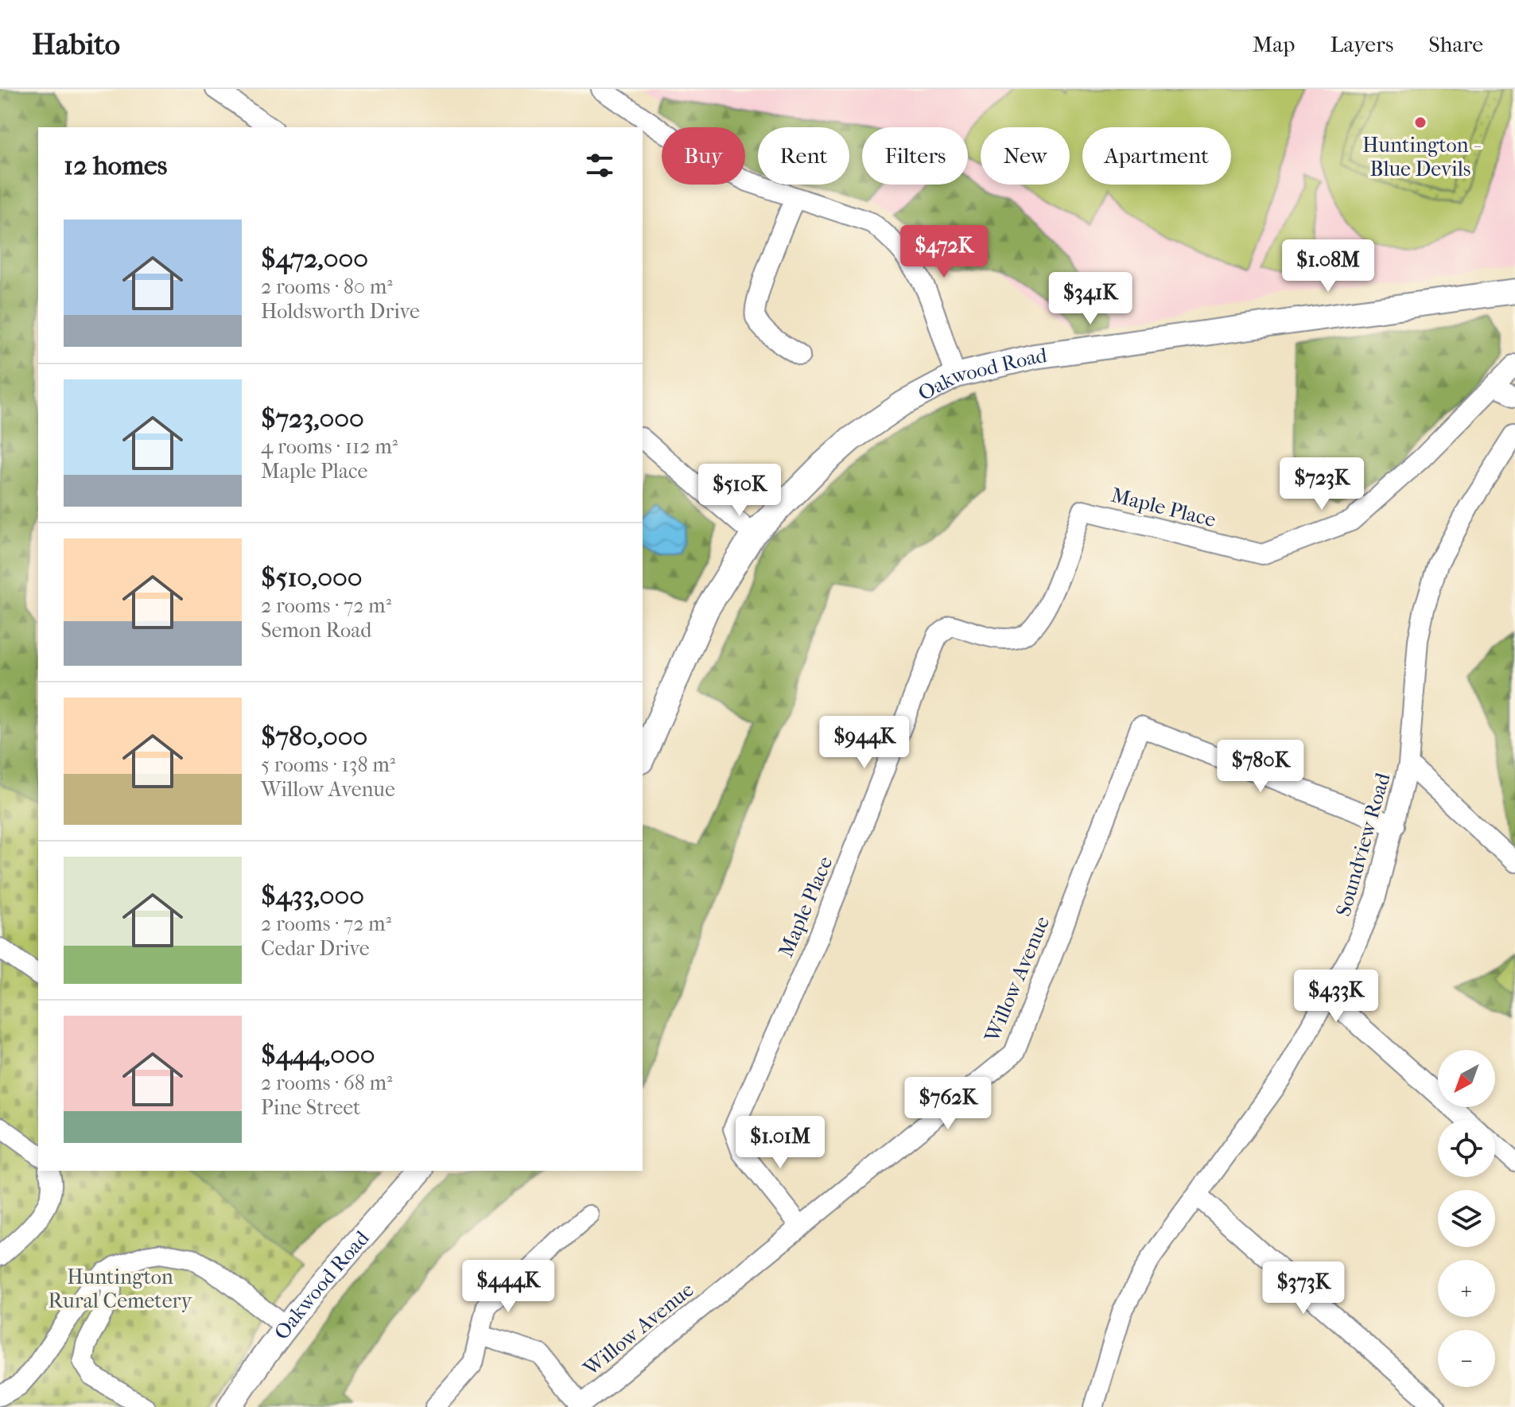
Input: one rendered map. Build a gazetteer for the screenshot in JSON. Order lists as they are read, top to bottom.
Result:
{
  "streets": {
    "main road": ["Oakwood Road"],
    "street": ["Maple Place", "Soundview Road", "Willow Avenue"]
  },
  "crossings": [
    ["Maple Place", "Willow Avenue"],
    ["Soundview Road", "Willow Avenue"]
  ],
  "parks": ["Huntington Rural Cemetery"],
  "places": ["Huntington - Blue Devils"],
  "north": "bottom left",
  "page": {
    "header": "Habito",
    "nav": ["Map", "Layers", "Share"],
    "chip": [
      "Buy",
      "Rent",
      "Filters",
      "New",
      "Apartment"
    ],
    "heading": "12 homes",
    "list": [
      {
        "name": "$472,000",
        "note": "2 rooms · 80 m² · Holdsworth Drive"
      },
      {
        "name": "$723,000",
        "note": "4 rooms · 112 m² · Maple Place"
      },
      {
        "name": "$510,000",
        "note": "2 rooms · 72 m² · Semon Road"
      },
      {
        "name": "$780,000",
        "note": "5 rooms · 138 m² · Willow Avenue"
      },
      {
        "name": "$433,000",
        "note": "2 rooms · 72 m² · Cedar Drive"
      },
      {
        "name": "$444,000",
        "note": "2 rooms · 68 m² · Pine Street"
      }
    ],
    "price": [
      "$472K",
      "$1.08M",
      "$341K",
      "$723K",
      "$510K",
      "$944K",
      "$780K",
      "$433K",
      "$762K",
      "$1.01M",
      "$444K",
      "$373K"
    ],
    "map_buttons": ["+", "−"]
  }
}
